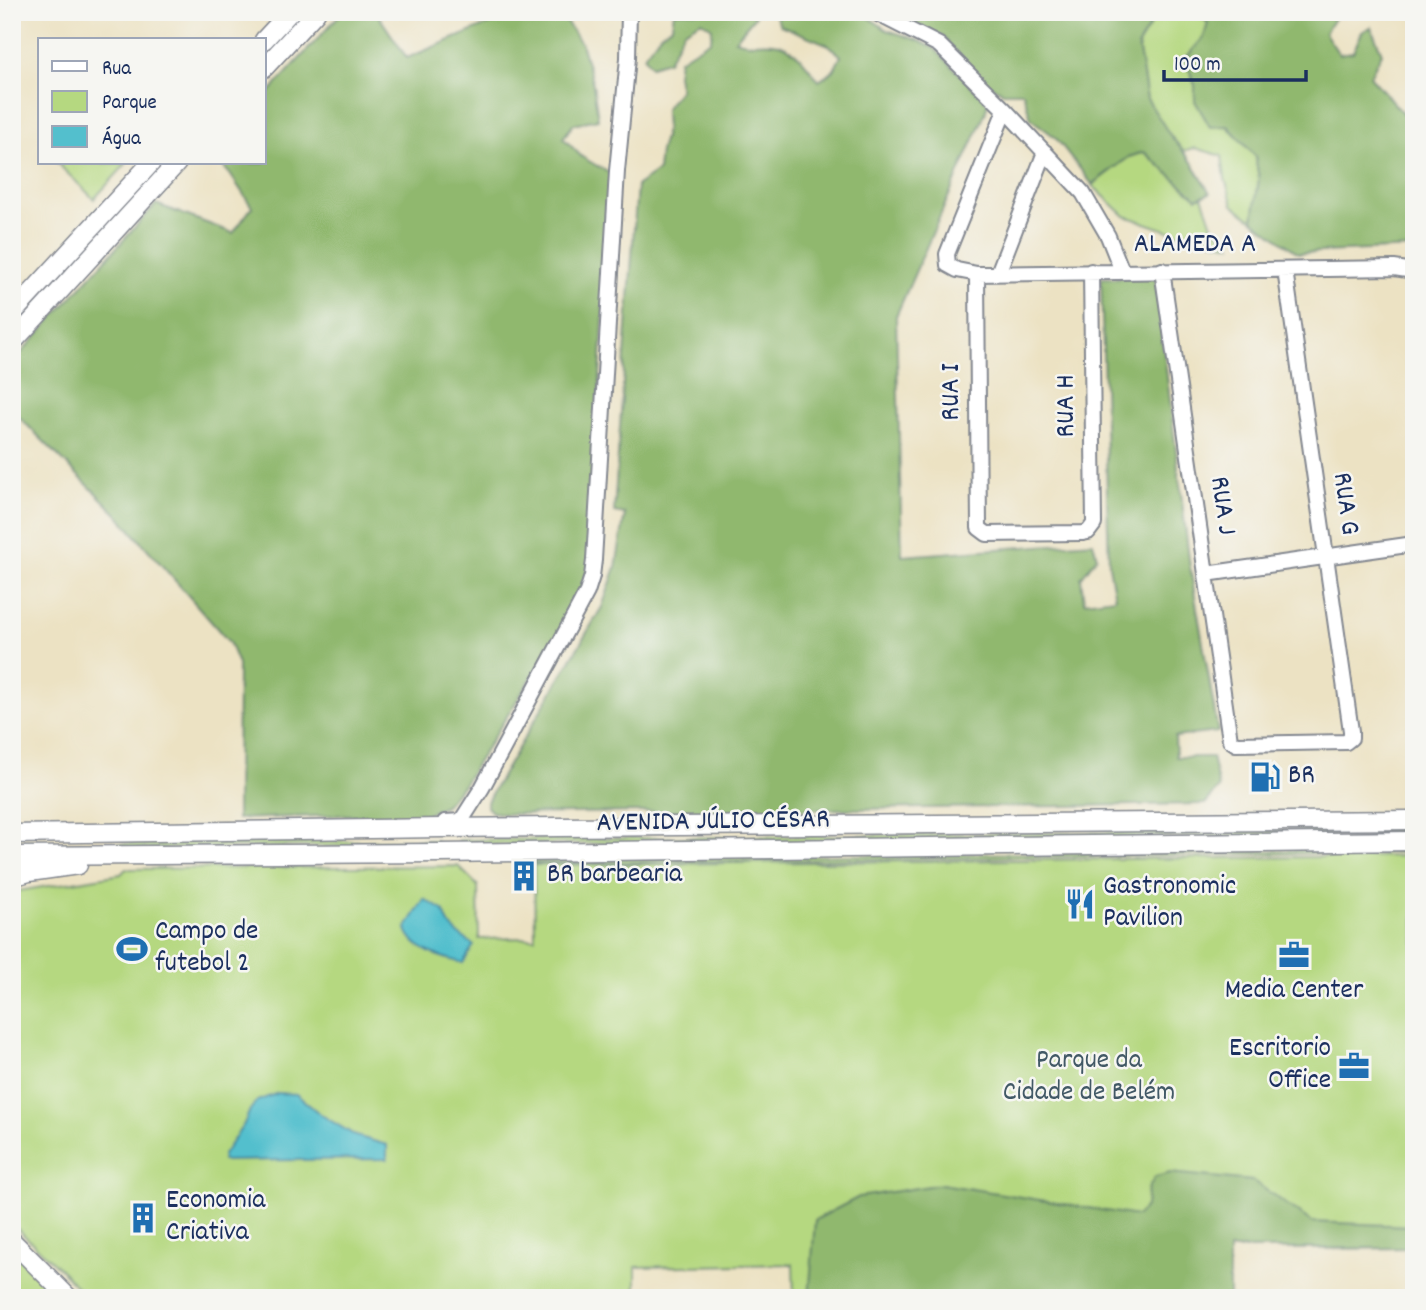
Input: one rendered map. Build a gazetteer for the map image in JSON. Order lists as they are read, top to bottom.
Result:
{
  "streets": {
    "main road": ["AVENIDA JÚLIO CÉSAR"],
    "street": [
      "ALAMEDA A",
      "RUA I",
      "RUA H",
      "RUA G",
      "RUA J"
    ]
  },
  "crossings": [
    ["ALAMEDA A", "RUA I"],
    ["ALAMEDA A", "RUA H"],
    ["ALAMEDA A", "RUA G"],
    ["ALAMEDA A", "RUA J"],
    ["RUA I", "RUA H"],
    ["RUA G", "RUA J"]
  ],
  "parks": ["Parque da Cidade de Belém"],
  "places": {
    "fuel station": ["BR"],
    "building": ["BR barbearia", "Economia Criativa"],
    "restaurant": ["Gastronomic Pavilion"],
    "sports": ["Campo de futebol 2"],
    "office": ["Media Center", "Escritorio Office"]
  },
  "legend": ["Rua", "Parque", "Água"],
  "scale_bar": "100 m"
}
